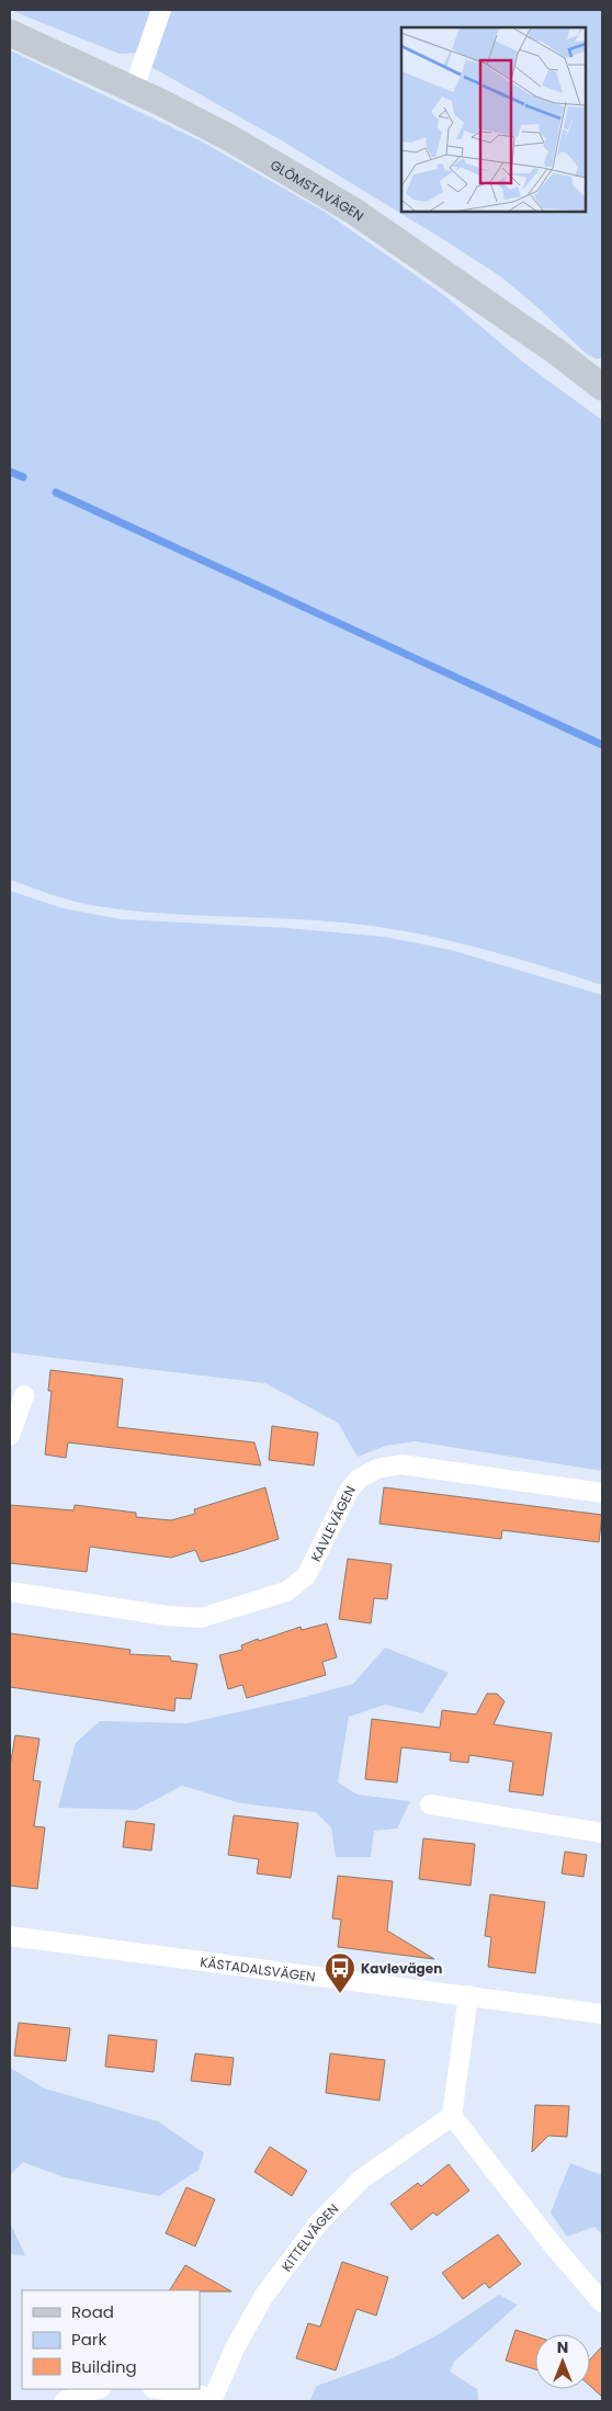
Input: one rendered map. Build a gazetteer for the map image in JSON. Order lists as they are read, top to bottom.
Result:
{
  "streets": {
    "main road": ["GLÖMSTAVÄGEN"],
    "street": ["KAVLEVÄGEN", "KÄSTADALSVÄGEN", "KITTELVÄGEN"]
  },
  "places": {
    "bus stop": ["Kavlevägen"]
  },
  "legend": ["Road", "Park", "Building"],
  "north": "top"
}
